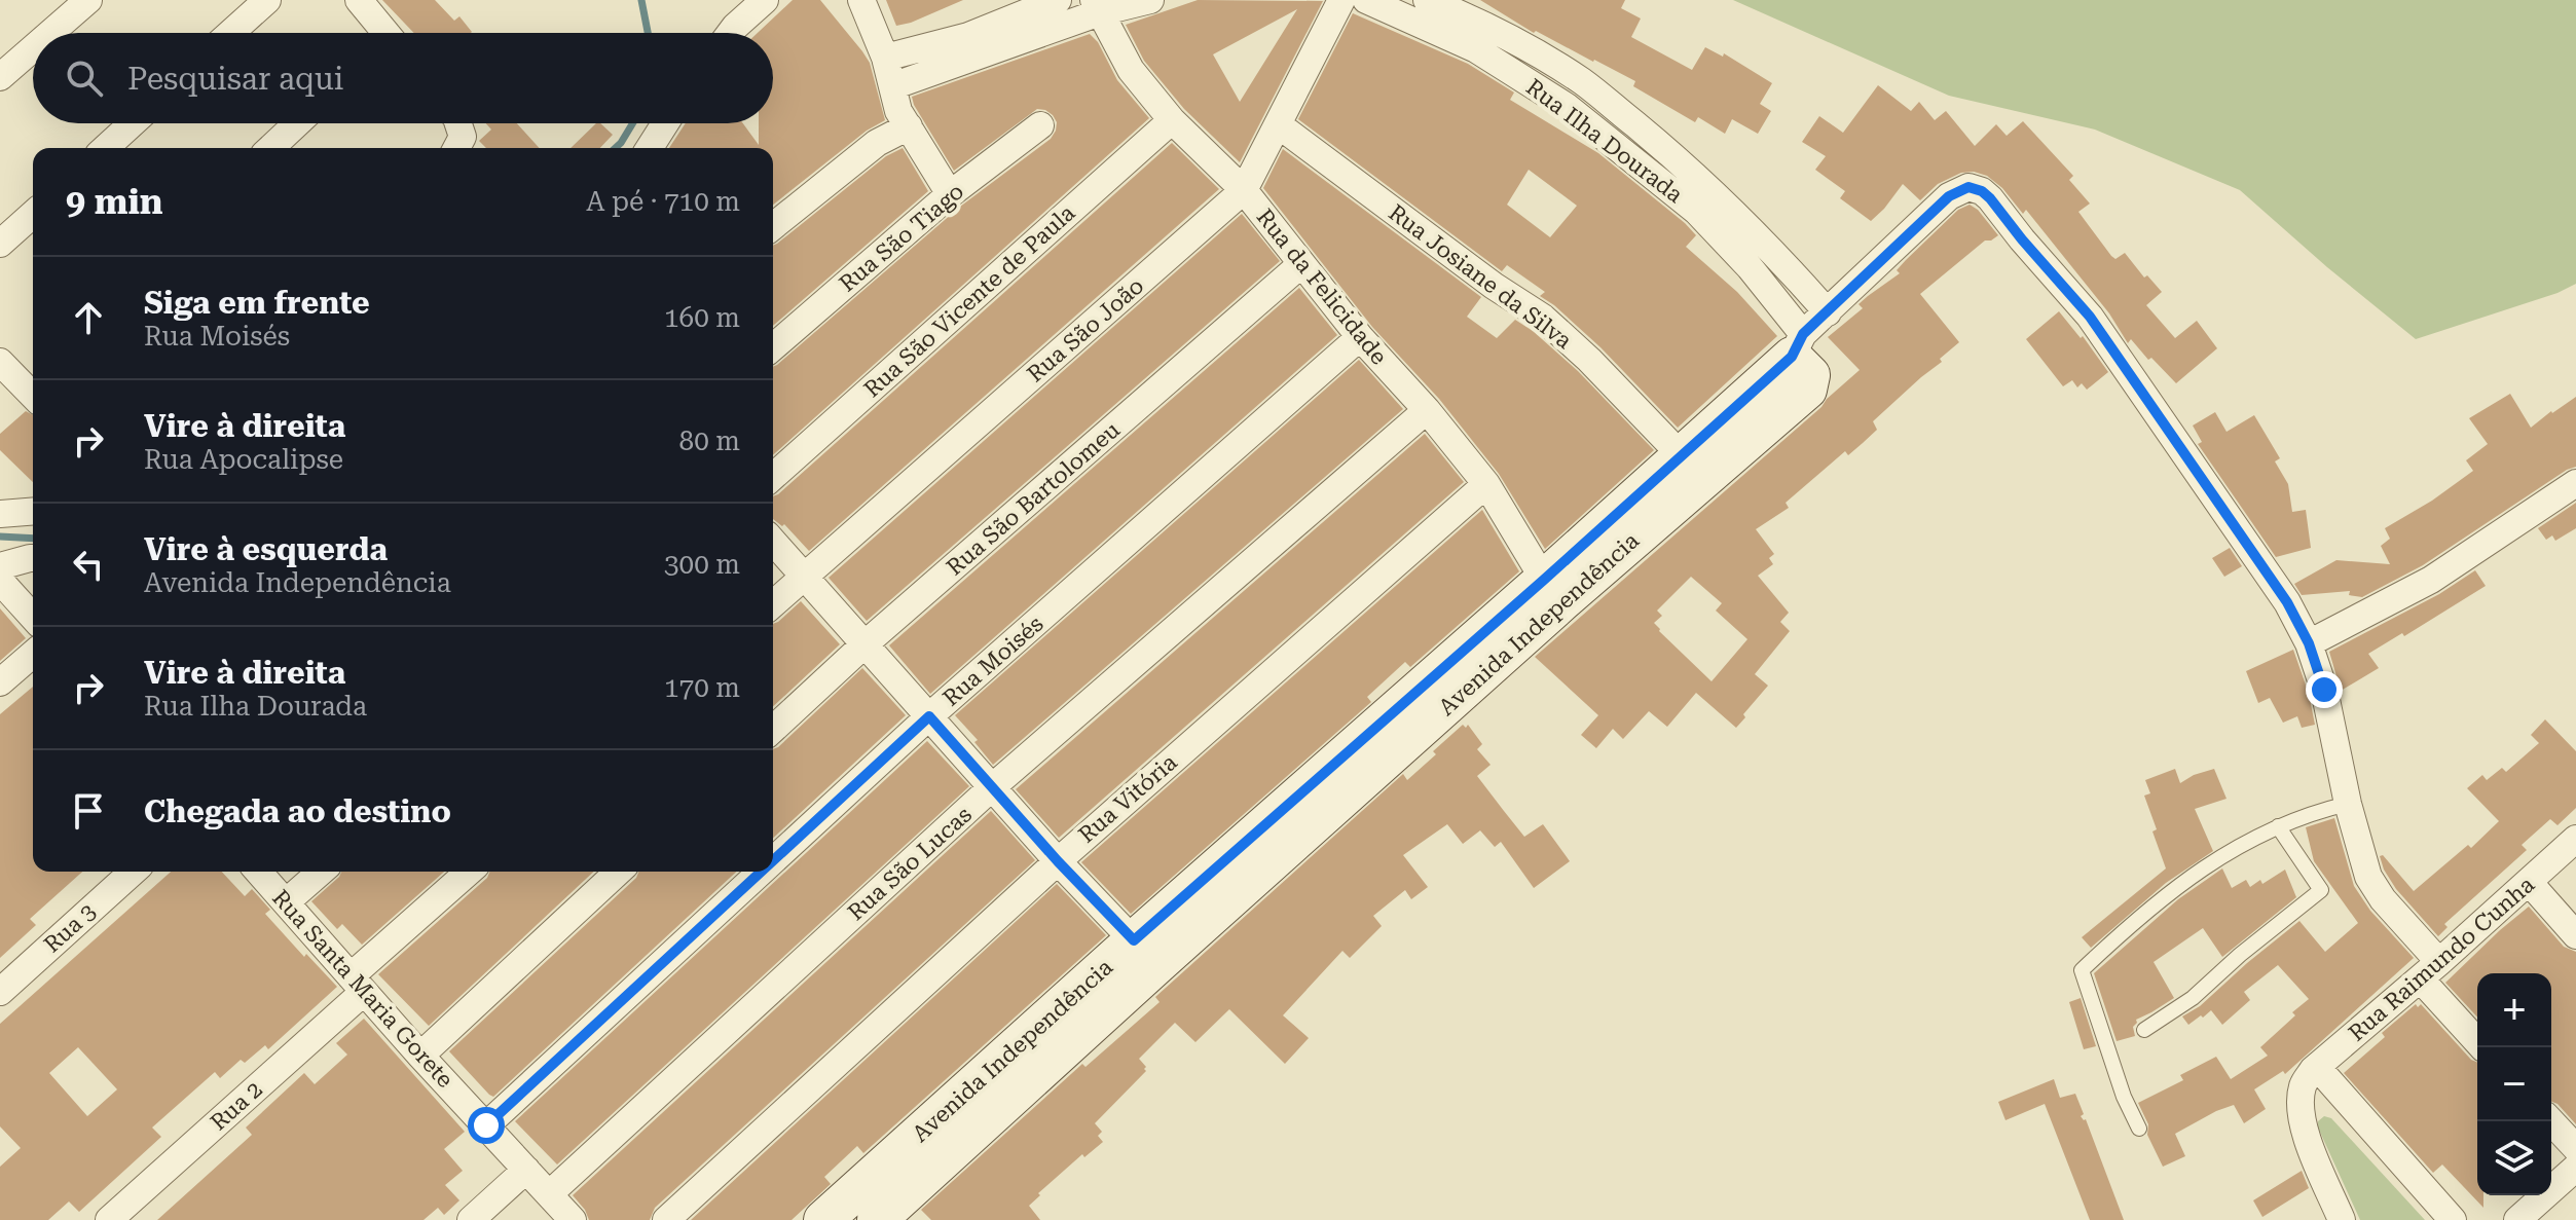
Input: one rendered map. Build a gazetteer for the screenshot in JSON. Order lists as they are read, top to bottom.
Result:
{
  "streets": {
    "main road": ["Avenida Independência"],
    "street": [
      "Rua Ilha Dourada",
      "Rua São Tiago",
      "Rua Josiane da Silva",
      "Rua da Felicidade",
      "Rua São Vicente de Paula",
      "Rua São João",
      "Rua São Bartolomeu",
      "Rua Moisés",
      "Rua Vitória",
      "Rua São Lucas",
      "Rua 3",
      "Rua Raimundo Cunha",
      "Rua Santa Maria Gorete",
      "Rua 2"
    ]
  },
  "crossings": [
    ["Rua Ilha Dourada", "Avenida Independência"],
    ["Rua Josiane da Silva", "Rua São João"],
    ["Rua Josiane da Silva", "Avenida Independência"],
    ["Rua da Felicidade", "Rua São Vicente de Paula"],
    ["Rua da Felicidade", "Rua São João"],
    ["Rua da Felicidade", "Rua São Bartolomeu"],
    ["Rua da Felicidade", "Avenida Independência"],
    ["Rua da Felicidade", "Rua Moisés"],
    ["Rua da Felicidade", "Rua Vitória"],
    ["Rua da Felicidade", "Rua São Lucas"],
    ["Rua Moisés", "Rua Santa Maria Gorete"],
    ["Rua São Lucas", "Rua Santa Maria Gorete"],
    ["Rua Santa Maria Gorete", "Rua 2"]
  ],
  "page": {
    "search": "Pesquisar aqui",
    "heading": ["9 min", "A pé · 710 m"],
    "list": [
      ["Siga em frente", "Rua Moisés", "160 m"],
      ["Vire à direita", "Rua Apocalipse", "80 m"],
      ["Vire à esquerda", "Avenida Independência", "300 m"],
      ["Vire à direita", "Rua Ilha Dourada", "170 m"],
      "Chegada ao destino"
    ],
    "map_buttons": ["+", "−"]
  }
}
